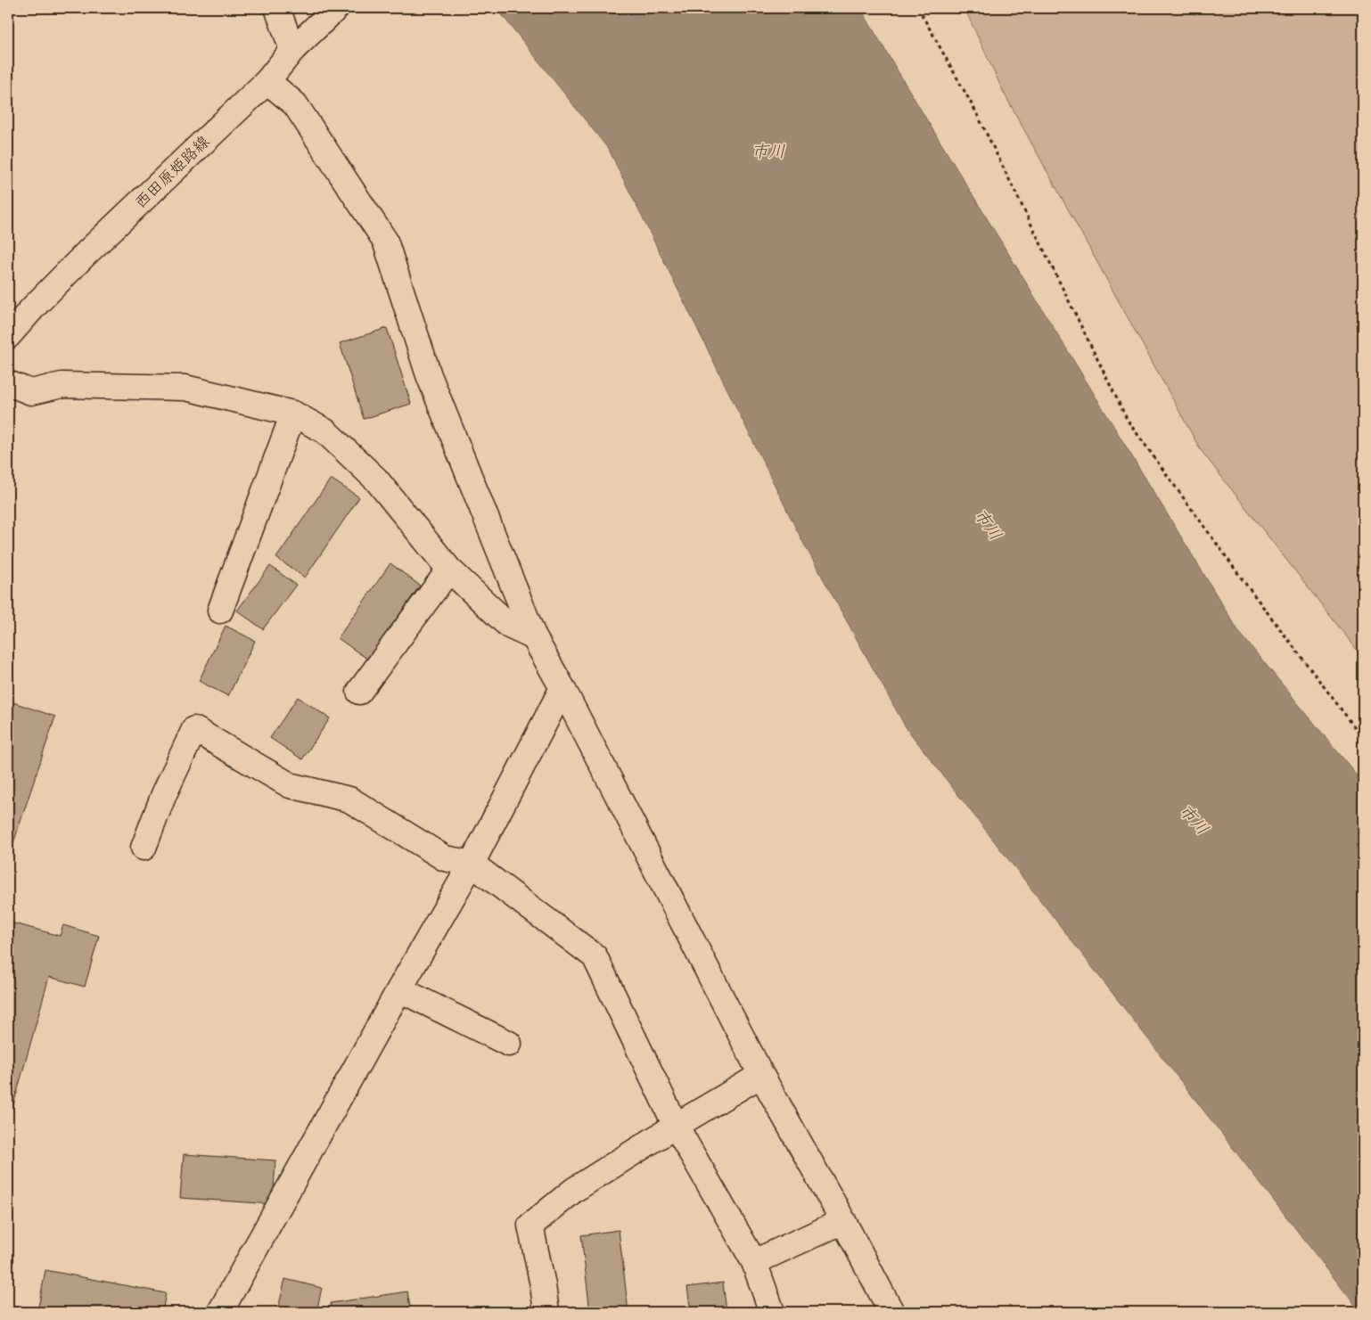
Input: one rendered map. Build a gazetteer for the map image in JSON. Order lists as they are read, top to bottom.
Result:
{
  "streets": {
    "street": ["西田原姫路線"]
  },
  "water": ["市川"]
}
